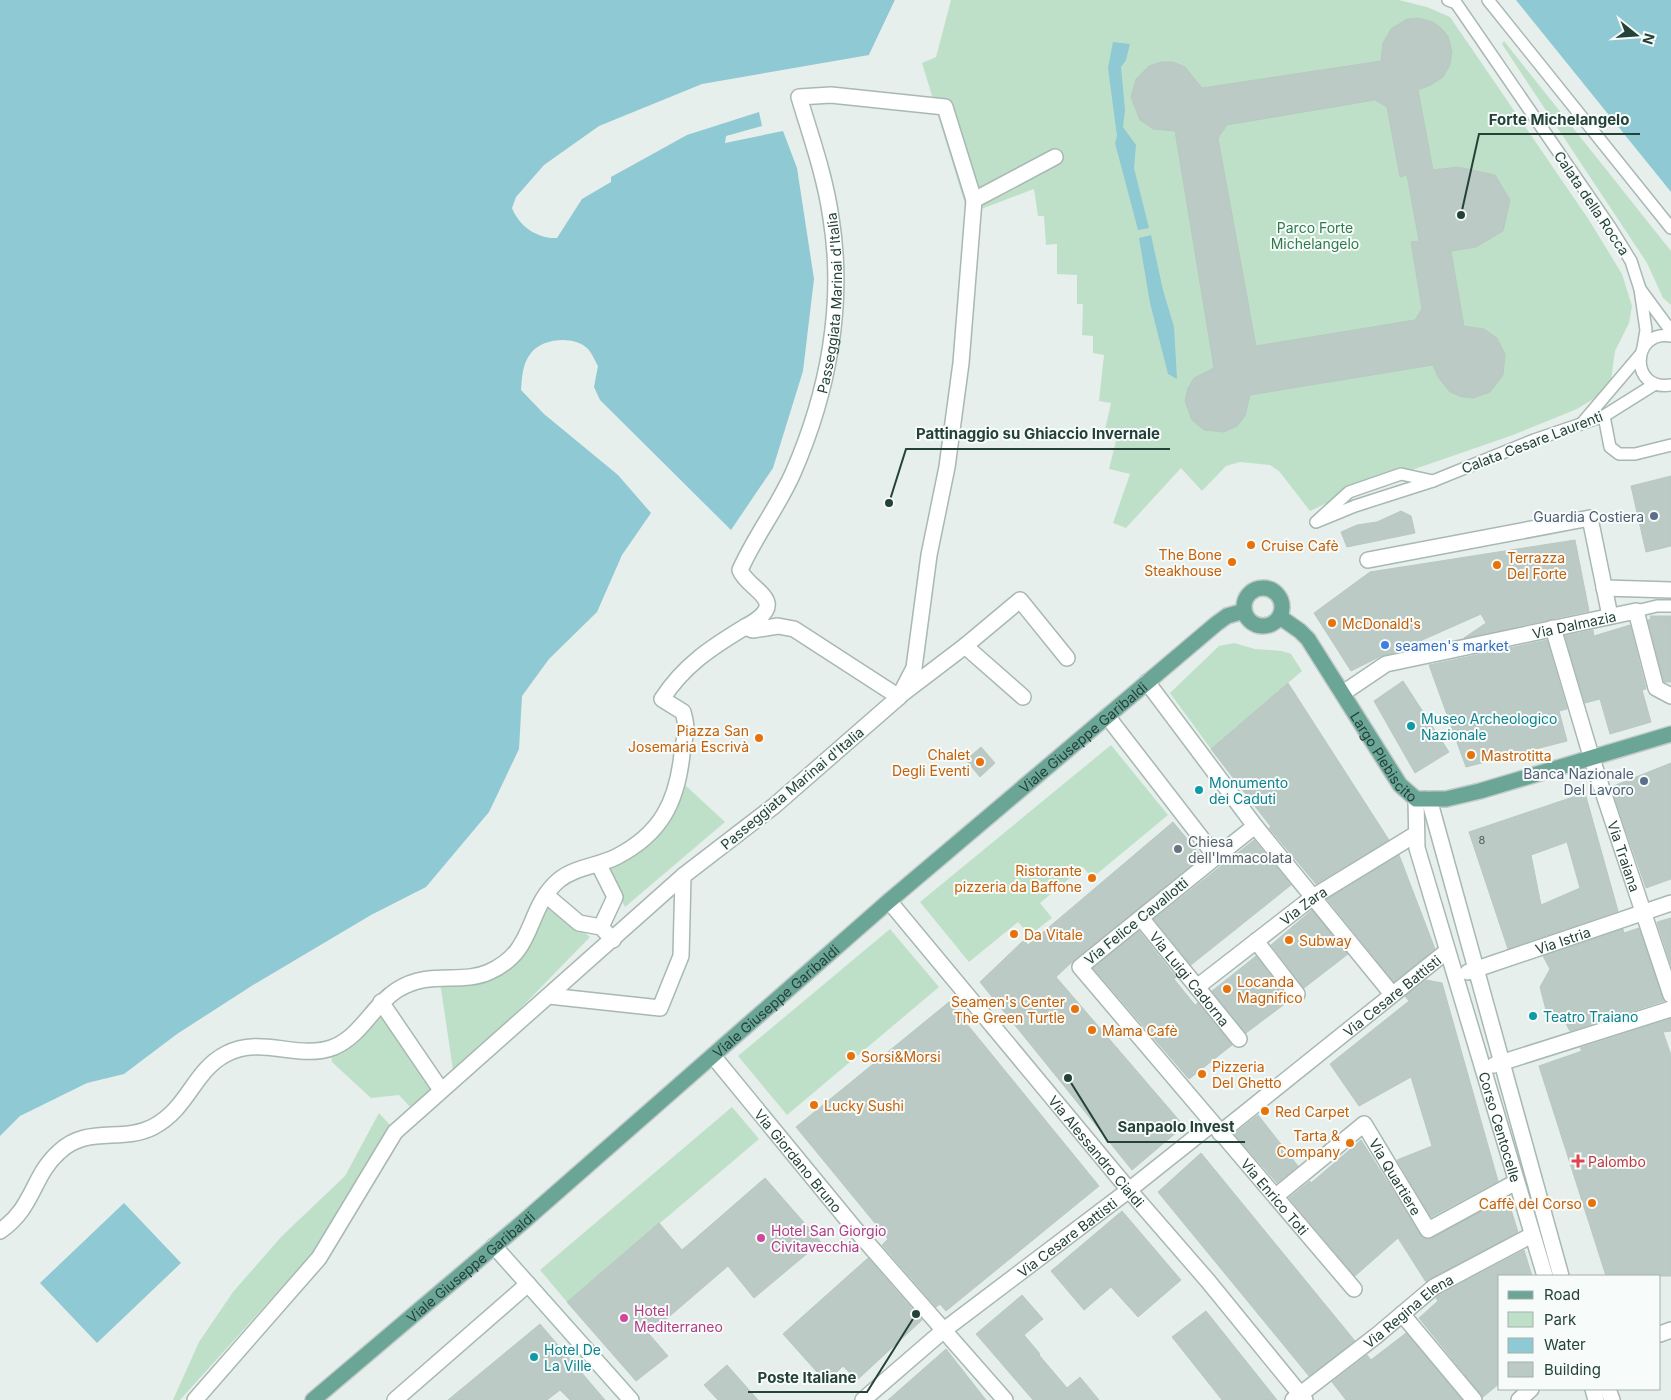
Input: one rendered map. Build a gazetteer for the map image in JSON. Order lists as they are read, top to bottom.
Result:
{
  "streets": {
    "main road": ["Viale Giuseppe Garibaldi", "Largo Plebiscito"],
    "street": [
      "Passeggiata Marinai d'Italia",
      "Via Dalmazia",
      "Via Traiana",
      "Via Zara",
      "Via Felice Cavallotti",
      "Via Istria",
      "Via Luigi Cadorna",
      "Via Cesare Battisti",
      "Corso Centocelle",
      "Via Alessandro Cialdi",
      "Via Giordano Bruno",
      "Via Quartiere",
      "Via Enrico Toti",
      "Via Regina Elena"
    ],
    "lane": ["Calata della Rocca", "Calata Cesare Laurenti"]
  },
  "crossings": [
    ["Via Dalmazia", "Largo Plebiscito"],
    ["Via Dalmazia", "Via Traiana"],
    ["Viale Giuseppe Garibaldi", "Largo Plebiscito"],
    ["Viale Giuseppe Garibaldi", "Via Alessandro Cialdi"],
    ["Viale Giuseppe Garibaldi", "Via Giordano Bruno"],
    ["Largo Plebiscito", "Via Zara"],
    ["Largo Plebiscito", "Via Istria"],
    ["Largo Plebiscito", "Via Cesare Battisti"],
    ["Largo Plebiscito", "Corso Centocelle"],
    ["Via Traiana", "Via Istria"],
    ["Via Zara", "Via Luigi Cadorna"],
    ["Via Felice Cavallotti", "Via Luigi Cadorna"],
    ["Via Felice Cavallotti", "Via Enrico Toti"],
    ["Via Istria", "Corso Centocelle"],
    ["Via Cesare Battisti", "Via Alessandro Cialdi"],
    ["Via Cesare Battisti", "Via Giordano Bruno"],
    ["Via Cesare Battisti", "Via Enrico Toti"],
    ["Corso Centocelle", "Via Quartiere"],
    ["Corso Centocelle", "Via Regina Elena"],
    ["Via Alessandro Cialdi", "Via Regina Elena"],
    ["Via Quartiere", "Via Enrico Toti"]
  ],
  "parks": ["Parco Forte Michelangelo"],
  "places": {
    "other": [
      "Forte Michelangelo",
      "Pattinaggio su Ghiaccio Invernale",
      "Guardia Costiera",
      "Cruise Cafè",
      "The Bone Steakhouse",
      "Terrazza Del Forte",
      "McDonald's",
      "seamen's market",
      "Museo Archeologico Nazionale",
      "Piazza San Josemaria Escrivà",
      "Mastrotitta",
      "Chalet Degli Eventi",
      "Banca Nazionale Del Lavoro",
      "Monumento dei Caduti",
      "Chiesa dell'Immacolata",
      "Ristorante pizzeria da Baffone",
      "Da Vitale",
      "Subway",
      "Locanda Magnifico",
      "Seamen's Center The Green Turtle",
      "Teatro Traiano",
      "Mama Cafè",
      "Sorsi&Morsi",
      "Pizzeria Del Ghetto",
      "Sanpaolo Invest",
      "Lucky Sushi",
      "Red Carpet",
      "Tarta & Company",
      "Caffè del Corso",
      "Hotel San Giorgio Civitavecchia",
      "Poste Italiane",
      "Hotel Mediterraneo",
      "Hotel De La Ville"
    ],
    "health": ["Palombo"]
  },
  "house_numbers": ["8"],
  "legend": [
    "Road",
    "Park",
    "Water",
    "Building"
  ],
  "north": "right"
}
